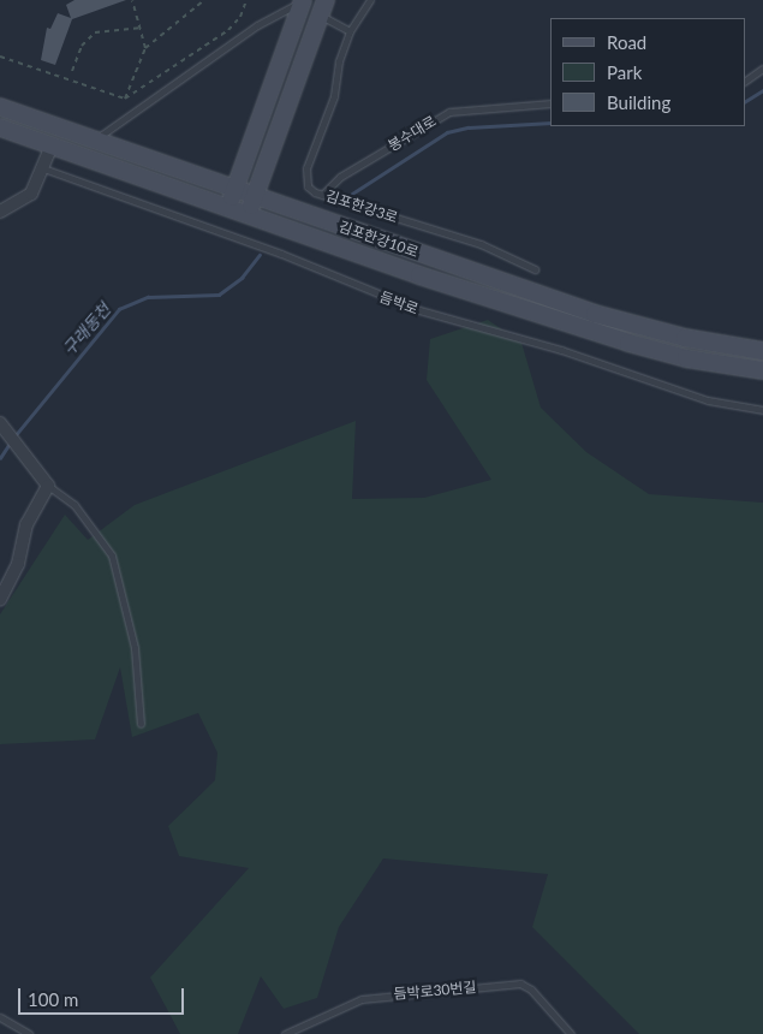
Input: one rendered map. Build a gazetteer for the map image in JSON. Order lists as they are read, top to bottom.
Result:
{
  "streets": {
    "street": ["김포한강10로"],
    "lane": [
      "봉수대로",
      "김포한강3로",
      "듬박로",
      "듬박로30번길"
    ]
  },
  "crossings": [
    ["봉수대로", "김포한강3로"]
  ],
  "water": ["구래동천"],
  "legend": ["Road", "Park", "Building"],
  "scale_bar": "100 m"
}
